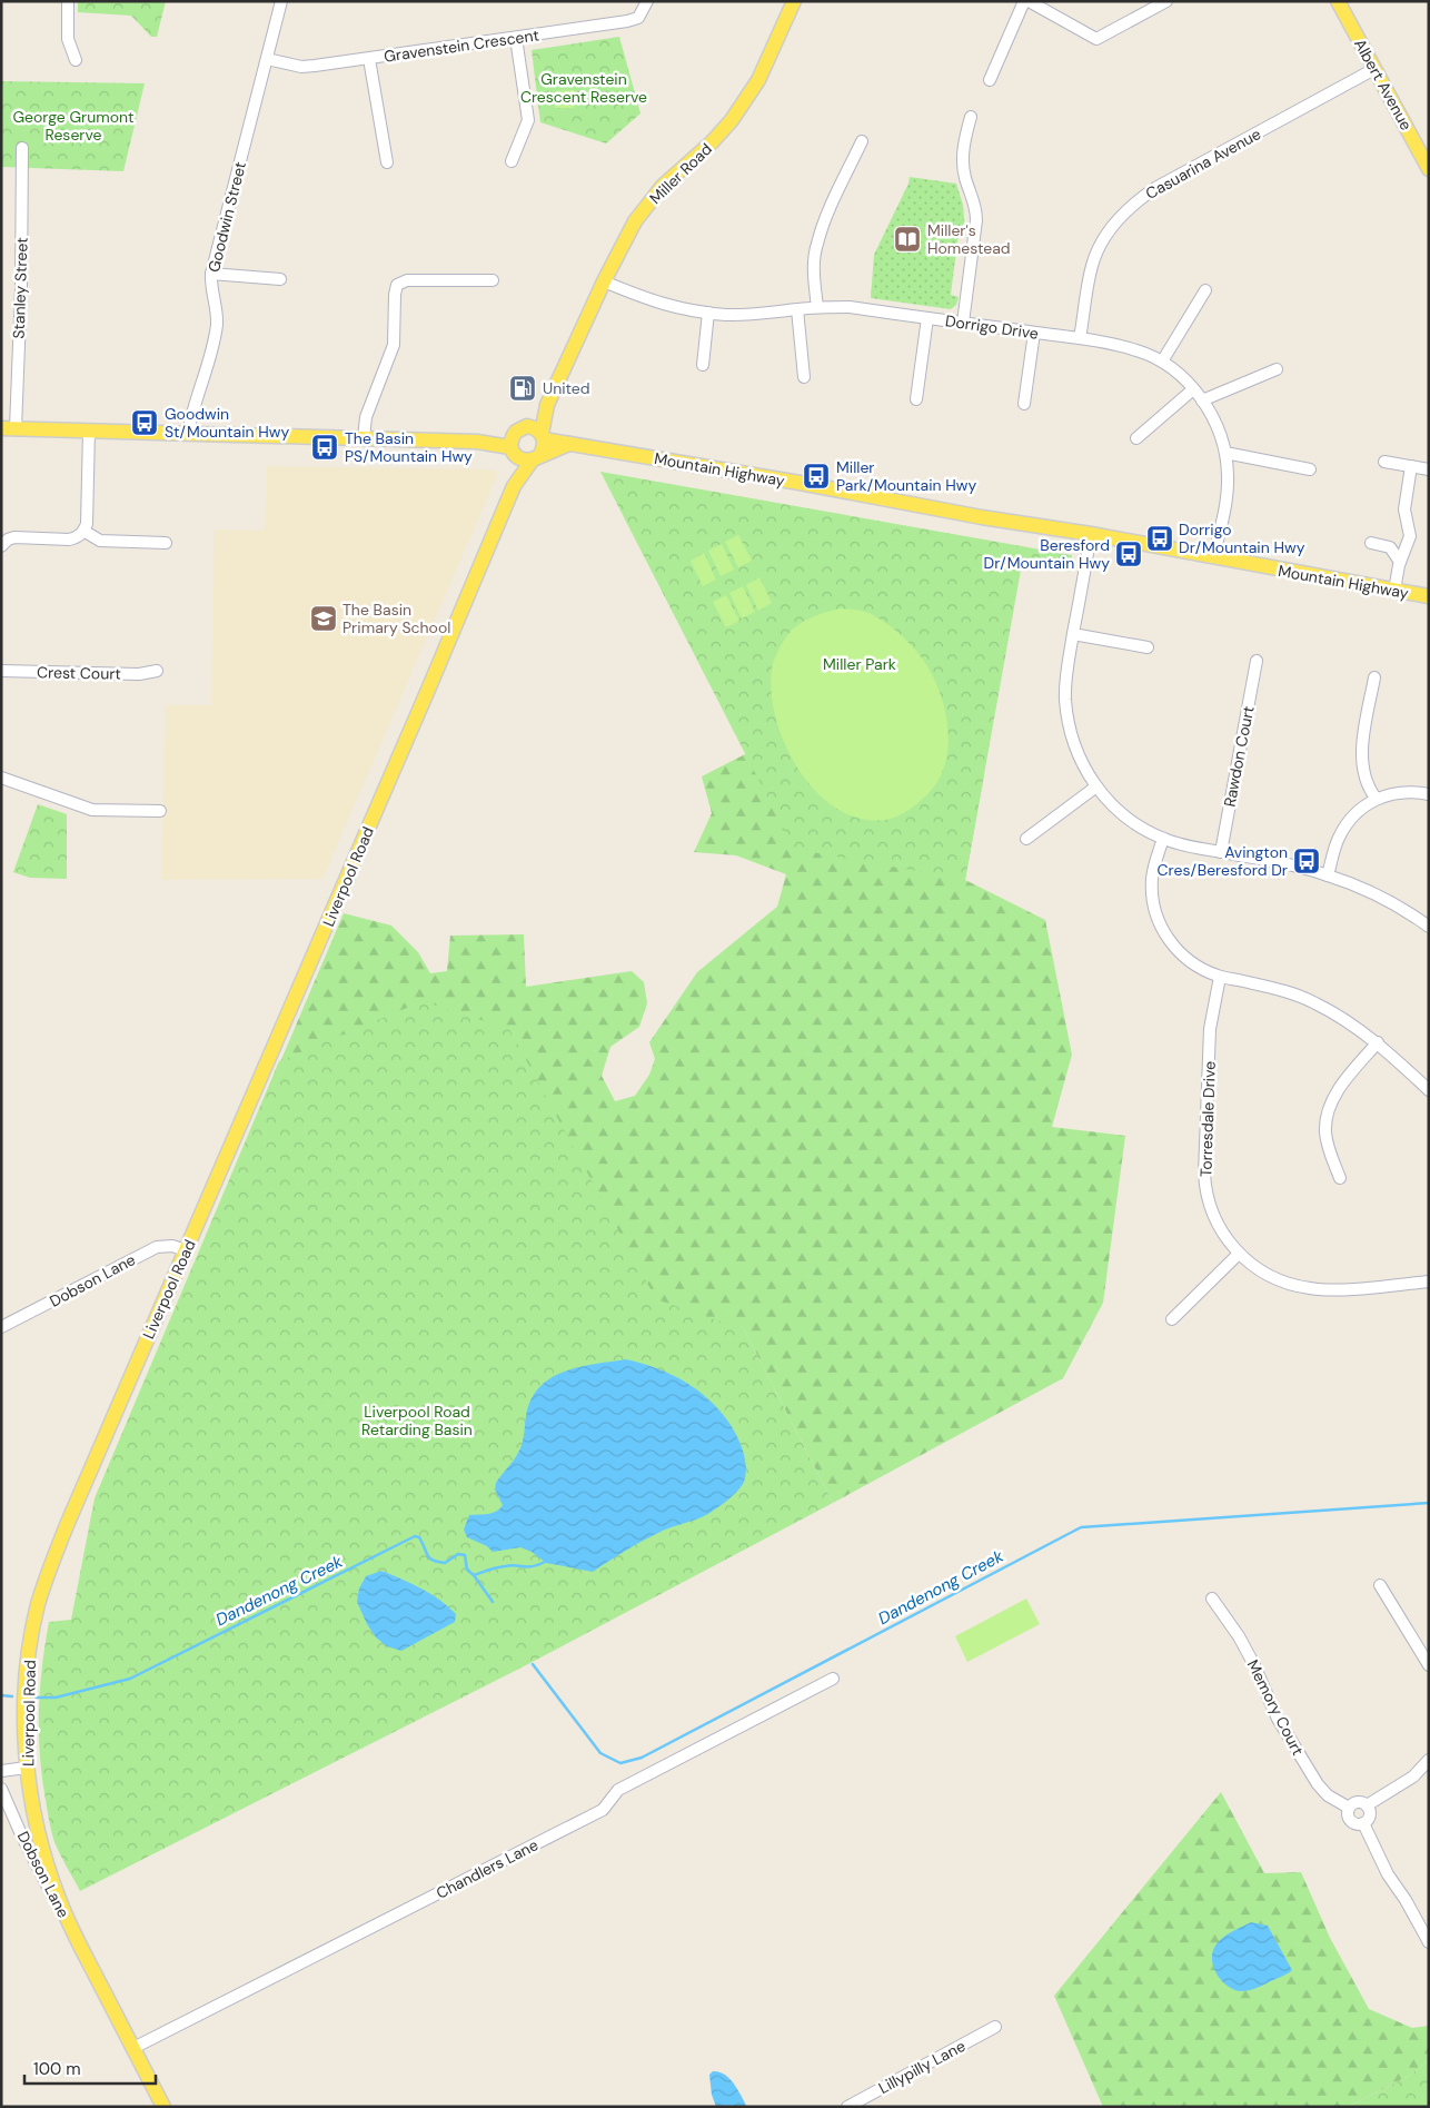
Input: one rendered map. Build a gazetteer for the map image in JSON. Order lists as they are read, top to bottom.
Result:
{
  "streets": {
    "main road": [
      "Albert Avenue",
      "Miller Road",
      "Mountain Highway",
      "Liverpool Road"
    ],
    "street": [
      "Gravenstein Crescent",
      "Casuarina Avenue",
      "Goodwin Street",
      "Stanley Street",
      "Dorrigo Drive",
      "Crest Court",
      "Rawdon Court",
      "Torresdale Drive",
      "Dobson Lane",
      "Memory Court",
      "Chandlers Lane",
      "Lillypilly Lane"
    ]
  },
  "crossings": [
    ["Gravenstein Crescent", "Goodwin Street"],
    ["Albert Avenue", "Casuarina Avenue"],
    ["Casuarina Avenue", "Dorrigo Drive"],
    ["Miller Road", "Dorrigo Drive"],
    ["Miller Road", "Mountain Highway"],
    ["Miller Road", "Liverpool Road"],
    ["Dorrigo Drive", "Mountain Highway"],
    ["Mountain Highway", "Liverpool Road"],
    ["Liverpool Road", "Dobson Lane"],
    ["Liverpool Road", "Chandlers Lane"]
  ],
  "water": ["Dandenong Creek"],
  "parks": [
    "Gravenstein Crescent Reserve",
    "George Grumont Reserve",
    "Miller Park",
    "Liverpool Road Retarding Basin"
  ],
  "places": {
    "library": ["Miller's Homestead"],
    "fuel station": ["United"],
    "bus stop": [
      "Goodwin St/Mountain Hwy",
      "The Basin PS/Mountain Hwy",
      "Miller Park/Mountain Hwy",
      "Dorrigo Dr/Mountain Hwy",
      "Beresford Dr/Mountain Hwy",
      "Avington Cres/Beresford Dr"
    ],
    "school or university": ["The Basin Primary School"]
  },
  "scale_bar": "100 m"
}
